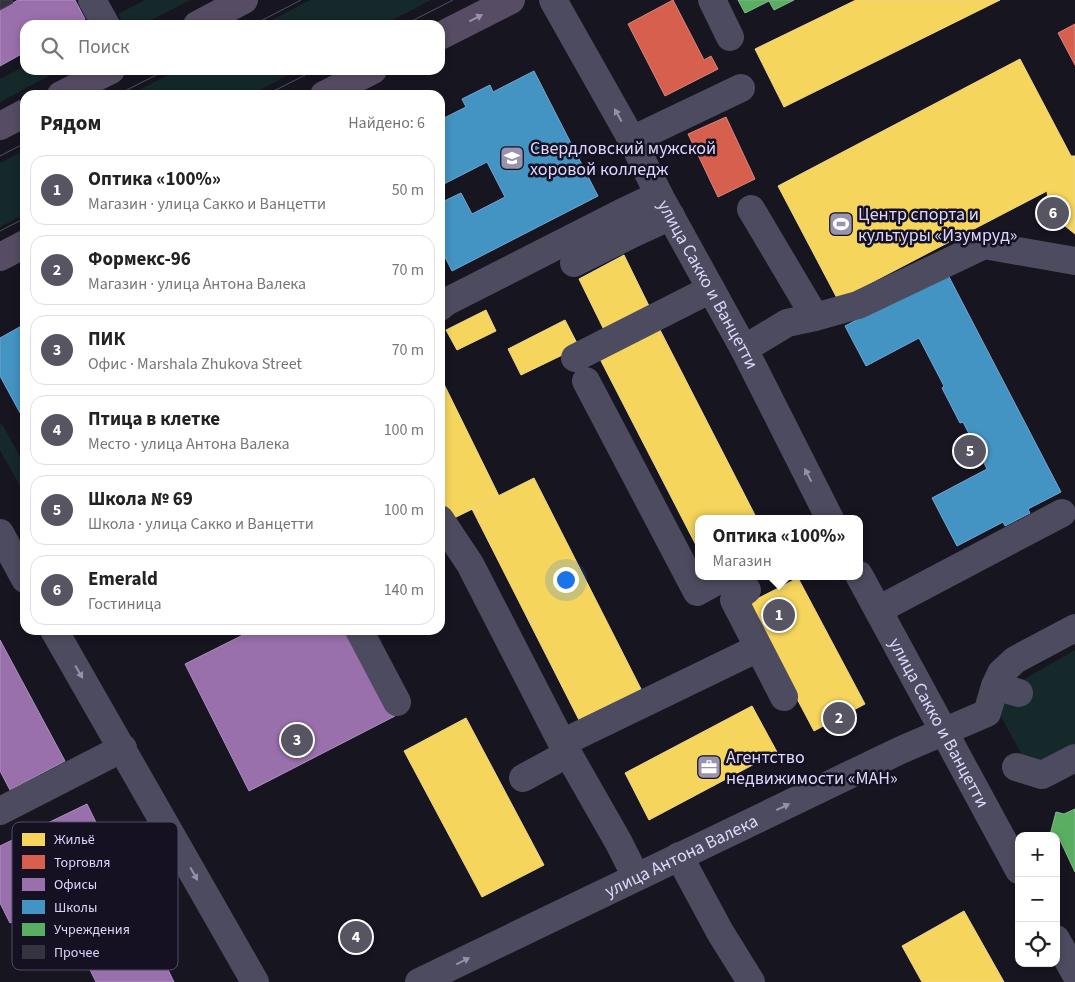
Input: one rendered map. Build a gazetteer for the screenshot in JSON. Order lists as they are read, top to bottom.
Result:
{
  "streets": {
    "street": ["улица Сакко и Ванцетти", "улица Антона Валека"]
  },
  "crossings": [
    ["улица Сакко и Ванцетти", "улица Антона Валека"]
  ],
  "one_way": ["улица Сакко и Ванцетти"],
  "places": {
    "school or university": ["Свердловский мужской хоровой колледж"],
    "sports": ["Центр спорта и культуры «Изумруд»"],
    "office": ["Агентство недвижимости «МАН»"]
  },
  "legend": [
    "Жильё",
    "Торговля",
    "Офисы",
    "Школы",
    "Учреждения",
    "Прочее"
  ],
  "page": {
    "search": "Поиск",
    "heading": ["Рядом", "Найдено: 6"],
    "list": [
      {
        "mark": "1",
        "name": "Оптика «100%»",
        "note": "Магазин · улица Сакко и Ванцетти",
        "value": "50 m"
      },
      {
        "mark": "2",
        "name": "Формекс-96",
        "note": "Магазин · улица Антона Валека",
        "value": "70 m"
      },
      {
        "mark": "3",
        "name": "ПИК",
        "note": "Офис · Marshala Zhukova Street",
        "value": "70 m"
      },
      {
        "mark": "4",
        "name": "Птица в клетке",
        "note": "Место · улица Антона Валека",
        "value": "100 m"
      },
      {
        "mark": "5",
        "name": "Школа № 69",
        "note": "Школа · улица Сакко и Ванцетти",
        "value": "100 m"
      },
      {
        "mark": "6",
        "name": "Emerald",
        "note": "Гостиница",
        "value": "140 m"
      }
    ],
    "pins": [
      "6",
      "5",
      "1",
      "2",
      "3",
      "4"
    ],
    "popup": ["Оптика «100%»", "Магазин"],
    "map_buttons": ["+", "−"]
  }
}
